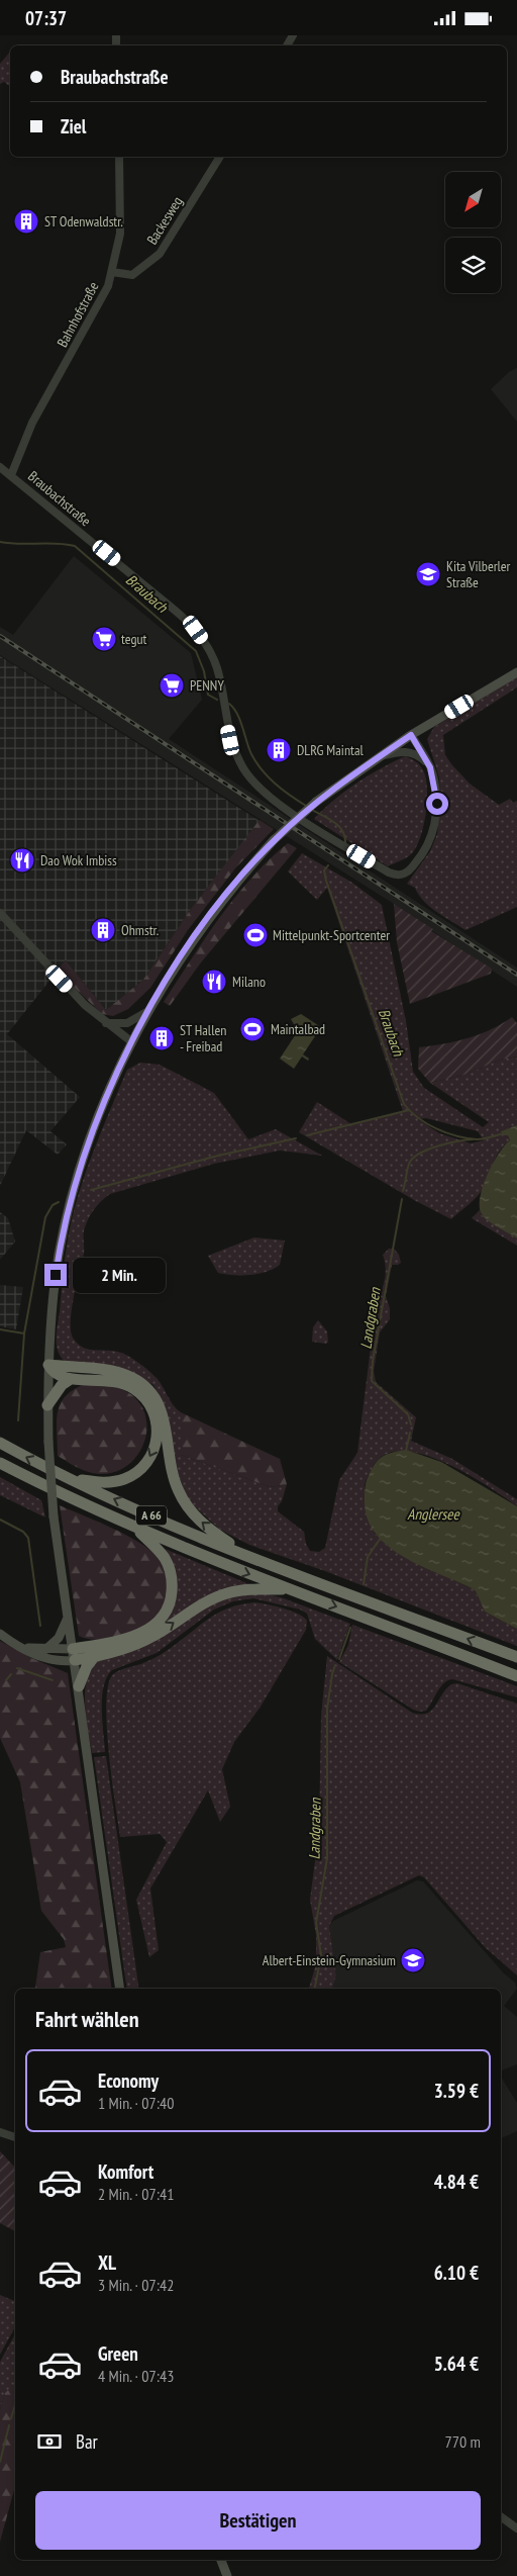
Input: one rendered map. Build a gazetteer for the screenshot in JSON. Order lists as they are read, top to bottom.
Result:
{
  "streets": {
    "highway": ["A 66"],
    "street": ["Backesweg", "Bahnhofstraße", "Braubachstraße"]
  },
  "crossings": [
    ["Backesweg", "Bahnhofstraße"],
    ["Bahnhofstraße", "Braubachstraße"]
  ],
  "water": ["Braubach", "Landgraben", "Anglersee"],
  "places": {
    "building": [
      "ST Odenwaldstr.",
      "DLRG Maintal",
      "Ohmstr.",
      "ST Hallen - Freibad"
    ],
    "school or university": ["Kita Vilberler Straße", "Albert-Einstein-Gymnasium"],
    "supermarket": ["tegut", "PENNY"],
    "restaurant": ["Dao Wok Imbiss", "Milano"],
    "sports": ["Mittelpunkt-Sportcenter", "Maintalbad"]
  },
  "north": "bottom left",
  "page": {
    "status": "07:37",
    "banner": ["Braubachstraße", "Ziel"],
    "bubble": "2 Min.",
    "heading": "Fahrt wählen",
    "list": [
      {
        "name": "Economy",
        "note": "1 Min. · 07:40",
        "value": "3.59 €"
      },
      {
        "name": "Komfort",
        "note": "2 Min. · 07:41",
        "value": "4.84 €"
      },
      {
        "name": "XL",
        "note": "3 Min. · 07:42",
        "value": "6.10 €"
      },
      {
        "name": "Green",
        "note": "4 Min. · 07:43",
        "value": "5.64 €"
      }
    ],
    "pay": ["Bar", "770 m"],
    "buttons": "Bestätigen"
  }
}
